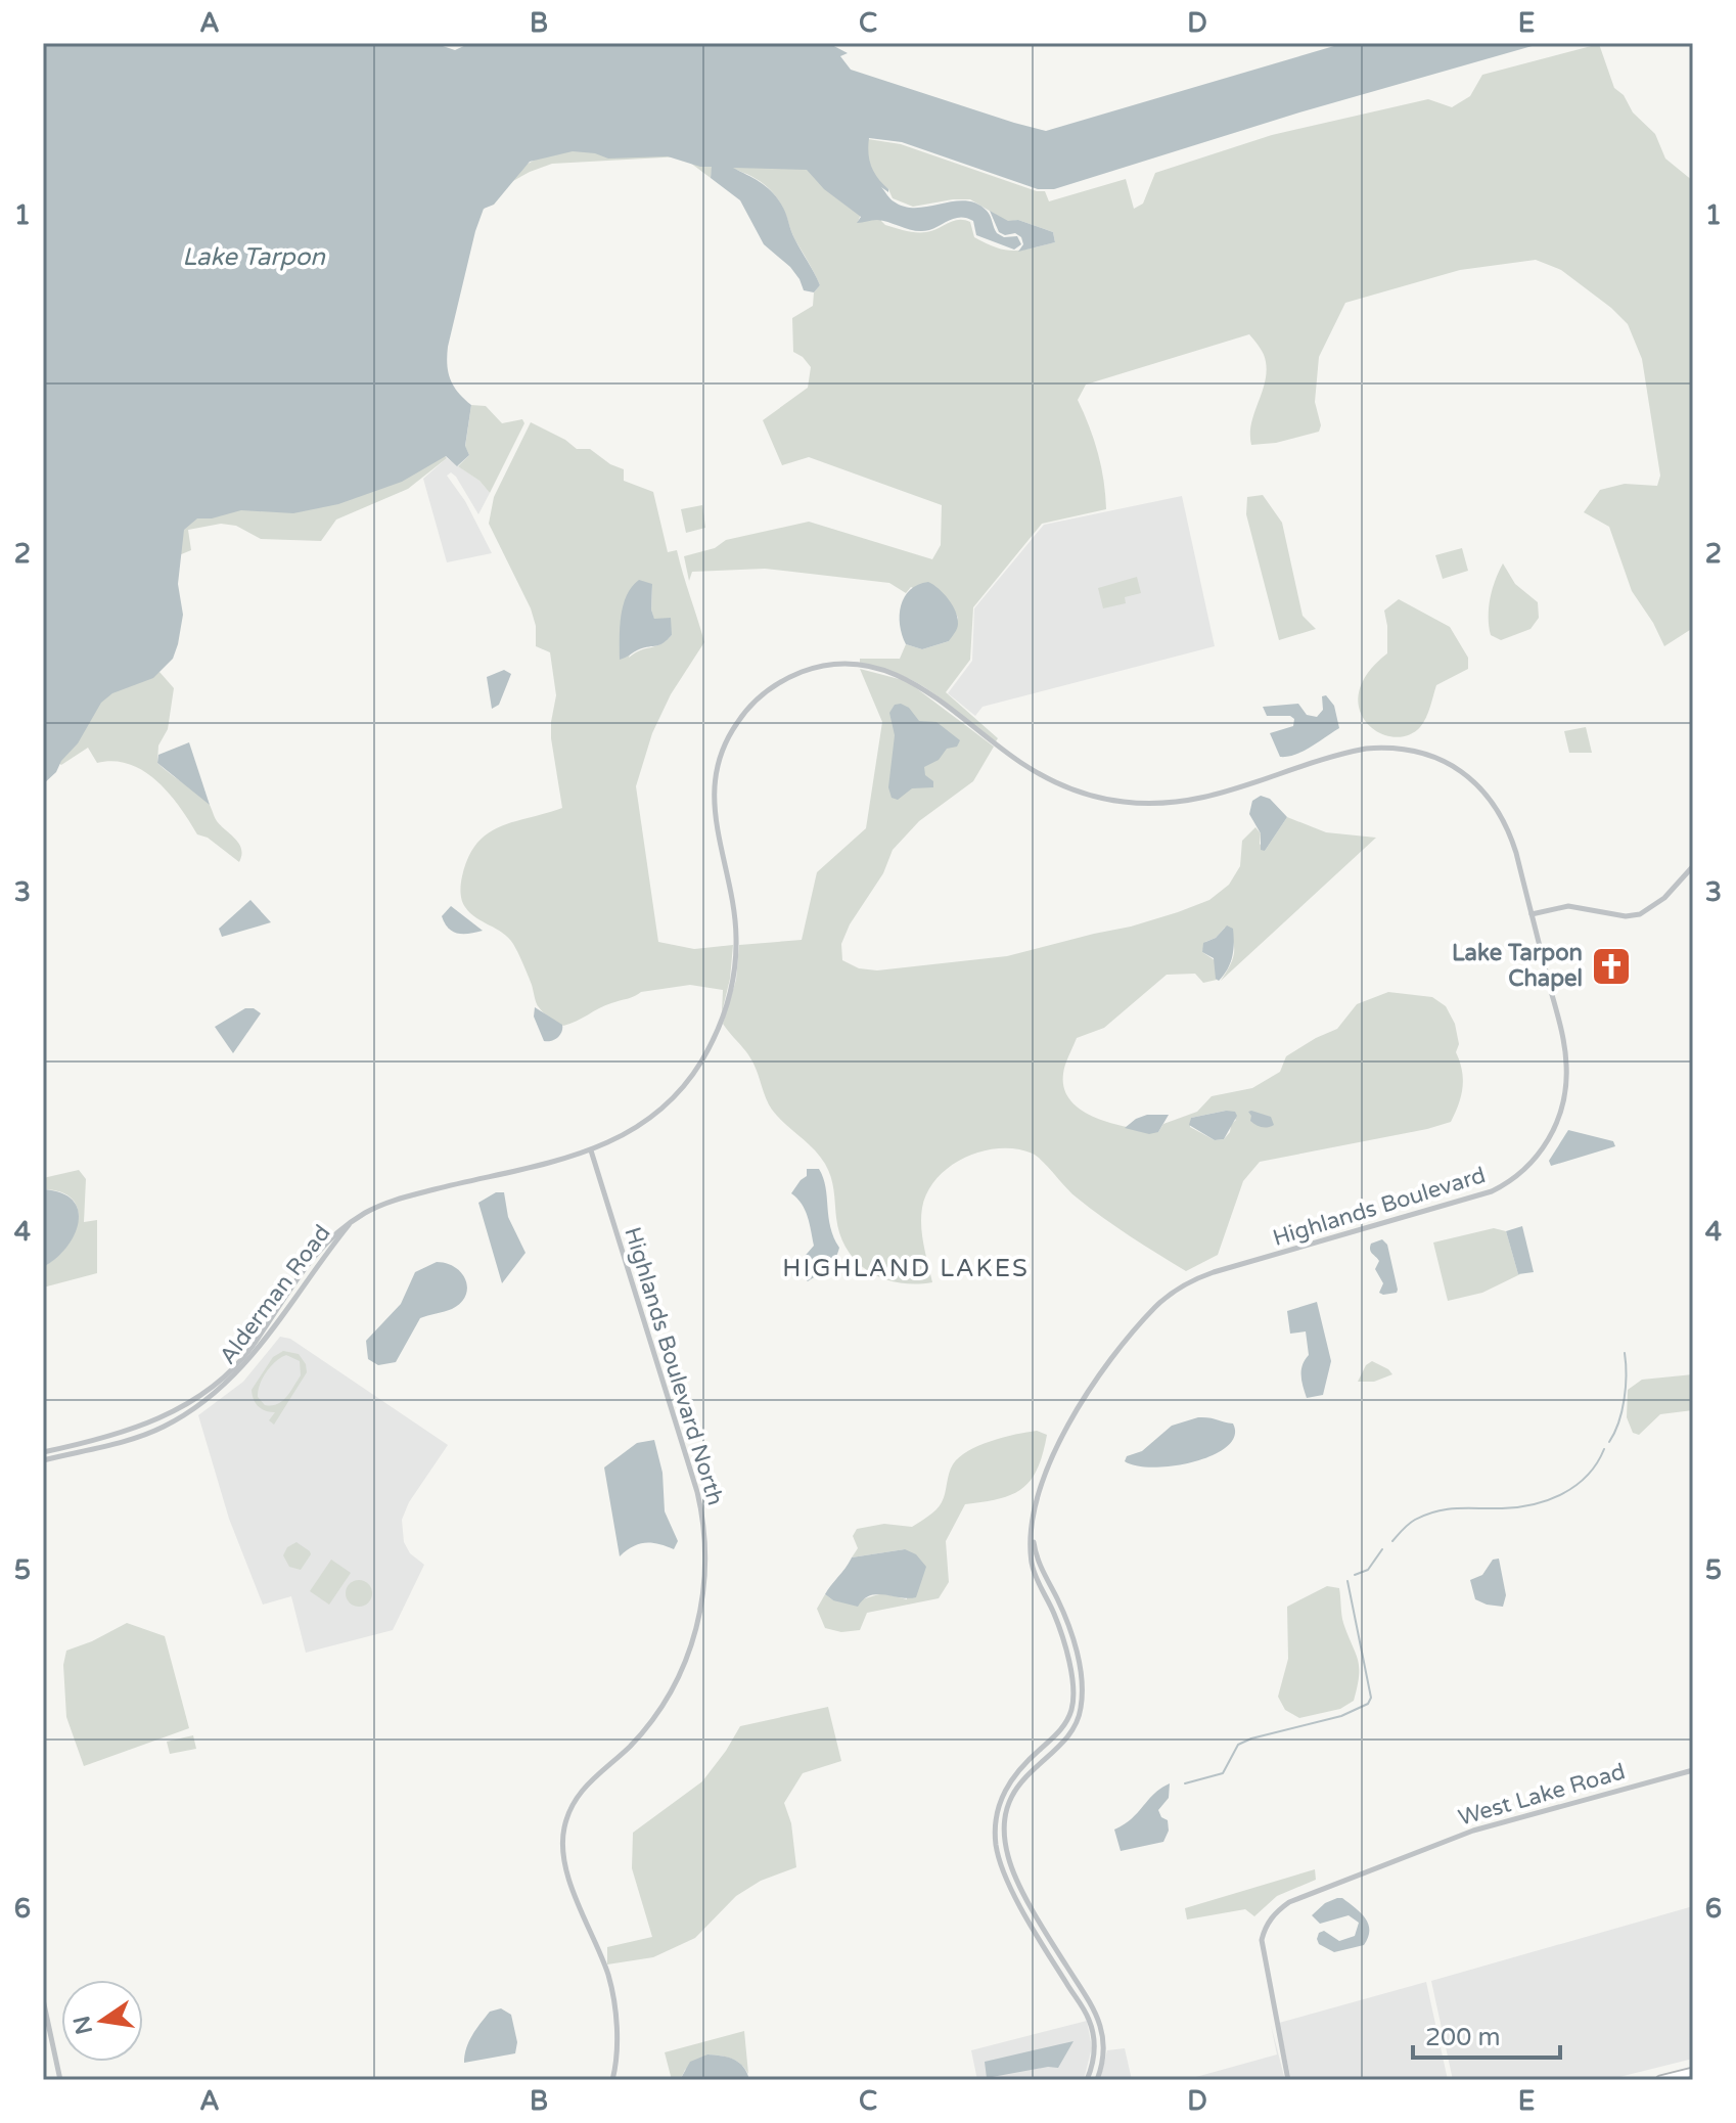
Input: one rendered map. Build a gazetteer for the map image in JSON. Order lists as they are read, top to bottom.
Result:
{
  "streets": {
    "street": [
      "Highlands Boulevard",
      "Alderman Road",
      "Highlands Boulevard North",
      "West Lake Road"
    ]
  },
  "crossings": [
    ["Highlands Boulevard", "Alderman Road"],
    ["Highlands Boulevard", "Highlands Boulevard North"],
    ["Alderman Road", "Highlands Boulevard North"]
  ],
  "districts": ["HIGHLAND LAKES"],
  "water": ["Lake Tarpon"],
  "places": {
    "church": ["Lake Tarpon Chapel"]
  },
  "scale_bar": "200 m",
  "north": "left",
  "grid": {
    "columns": [
      "A",
      "B",
      "C",
      "D",
      "E"
    ],
    "rows": [
      "1",
      "2",
      "3",
      "4",
      "5",
      "6"
    ]
  }
}
